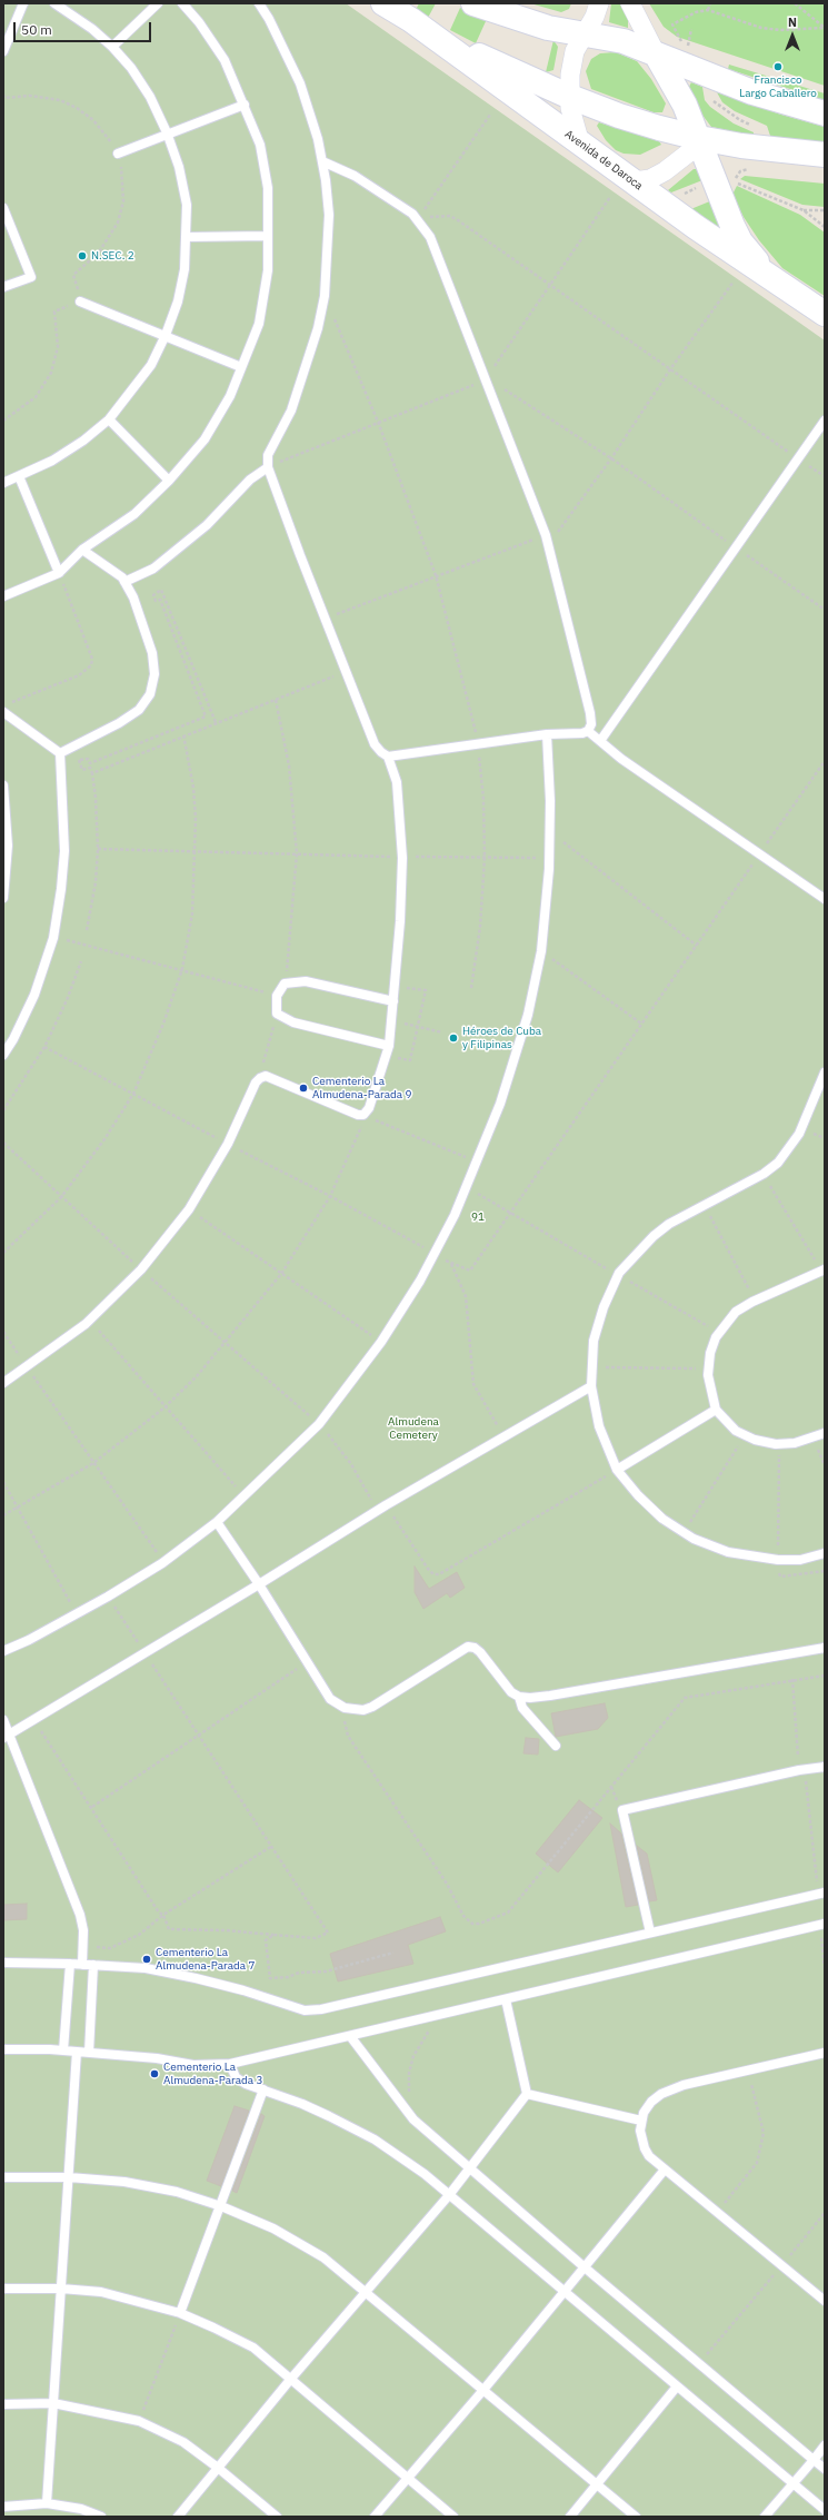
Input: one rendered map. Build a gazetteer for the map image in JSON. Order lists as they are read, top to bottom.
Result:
{
  "streets": {
    "main road": ["Avenida de Daroca"]
  },
  "parks": ["91", "Almudena Cemetery"],
  "places": [
    "Francisco Largo Caballero",
    "N.SEC. 2",
    "Héroes de Cuba y Filipinas",
    "Cementerio La Almudena-Parada 9",
    "Cementerio La Almudena-Parada 7",
    "Cementerio La Almudena-Parada 3"
  ],
  "scale_bar": "50 m",
  "north": "top"
}
